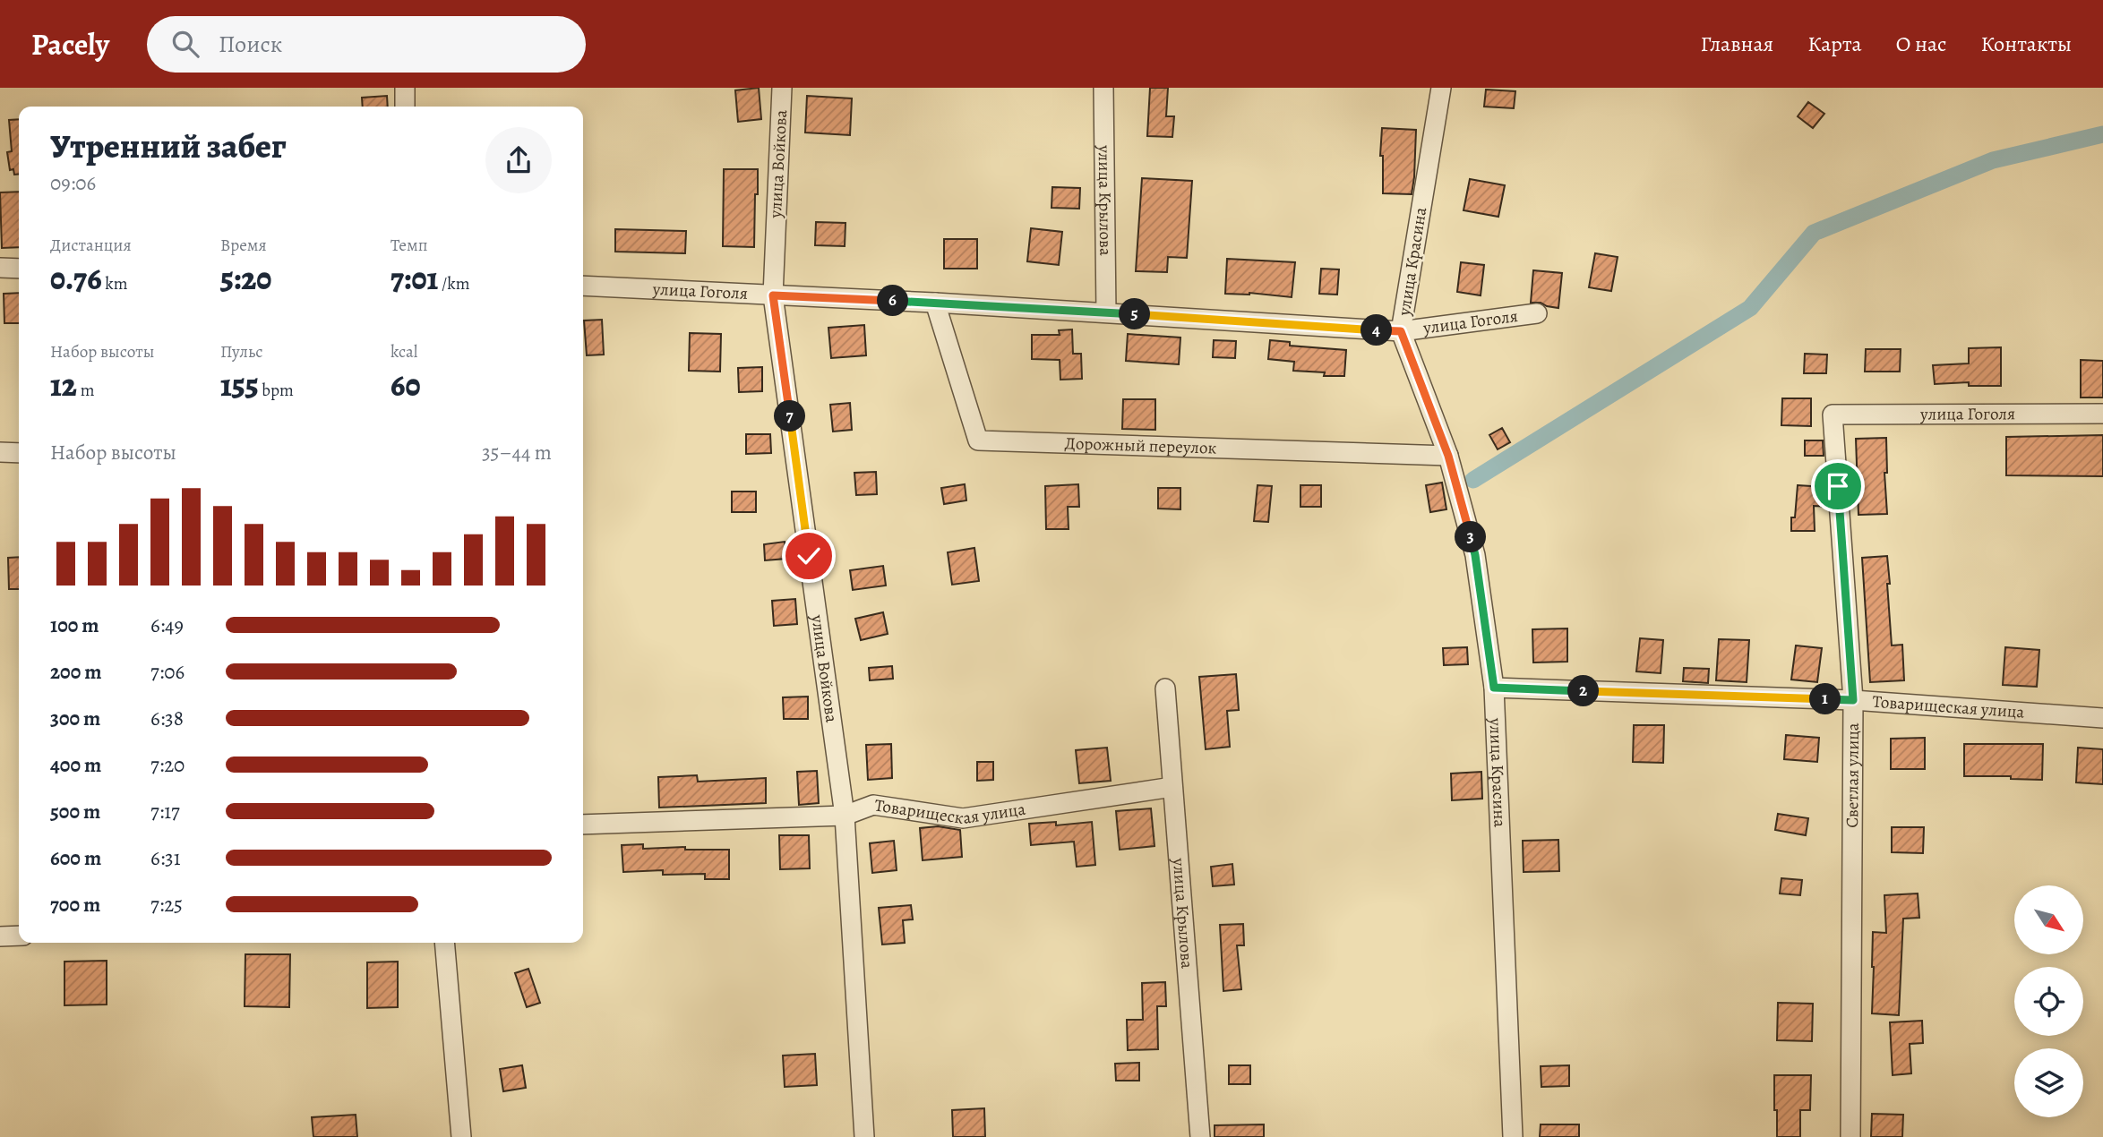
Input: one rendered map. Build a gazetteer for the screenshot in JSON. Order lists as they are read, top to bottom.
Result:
{
  "streets": {
    "street": [
      "улица Войкова",
      "улица Крылова",
      "улица Красина",
      "улица Гоголя",
      "Дорожный переулок",
      "Товарищеская улица",
      "Светлая улица"
    ]
  },
  "crossings": [
    ["улица Войкова", "улица Гоголя"],
    ["улица Войкова", "Товарищеская улица"],
    ["улица Крылова", "улица Гоголя"],
    ["улица Крылова", "Товарищеская улица"],
    ["улица Красина", "улица Гоголя"],
    ["улица Красина", "Дорожный переулок"],
    ["улица Красина", "Товарищеская улица"],
    ["улица Гоголя", "Дорожный переулок"],
    ["улица Гоголя", "Светлая улица"],
    ["Товарищеская улица", "Светлая улица"]
  ],
  "north": "bottom right",
  "page": {
    "header": "Pacely",
    "search": "Поиск",
    "nav": [
      "Главная",
      "Карта",
      "О нас",
      "Контакты"
    ],
    "heading": ["Утренний забег", "09:06"],
    "stats": [
      ["Дистанция", "0.76 km"],
      ["Время", "5:20"],
      ["Темп", "7:01 /km"],
      ["Набор высоты", "12 m"],
      ["Пульс", "155 bpm"],
      ["kcal", "60"]
    ],
    "pins": [
      "6",
      "5",
      "4",
      "7",
      "3",
      "2",
      "1"
    ],
    "chart": ["Набор высоты", "35–44 m"],
    "list": [
      {
        "name": "100 m",
        "note": "6:49"
      },
      {
        "name": "200 m",
        "note": "7:06"
      },
      {
        "name": "300 m",
        "note": "6:38"
      },
      {
        "name": "400 m",
        "note": "7:20"
      },
      {
        "name": "500 m",
        "note": "7:17"
      },
      {
        "name": "600 m",
        "note": "6:31"
      },
      {
        "name": "700 m",
        "note": "7:25"
      }
    ]
  }
}
